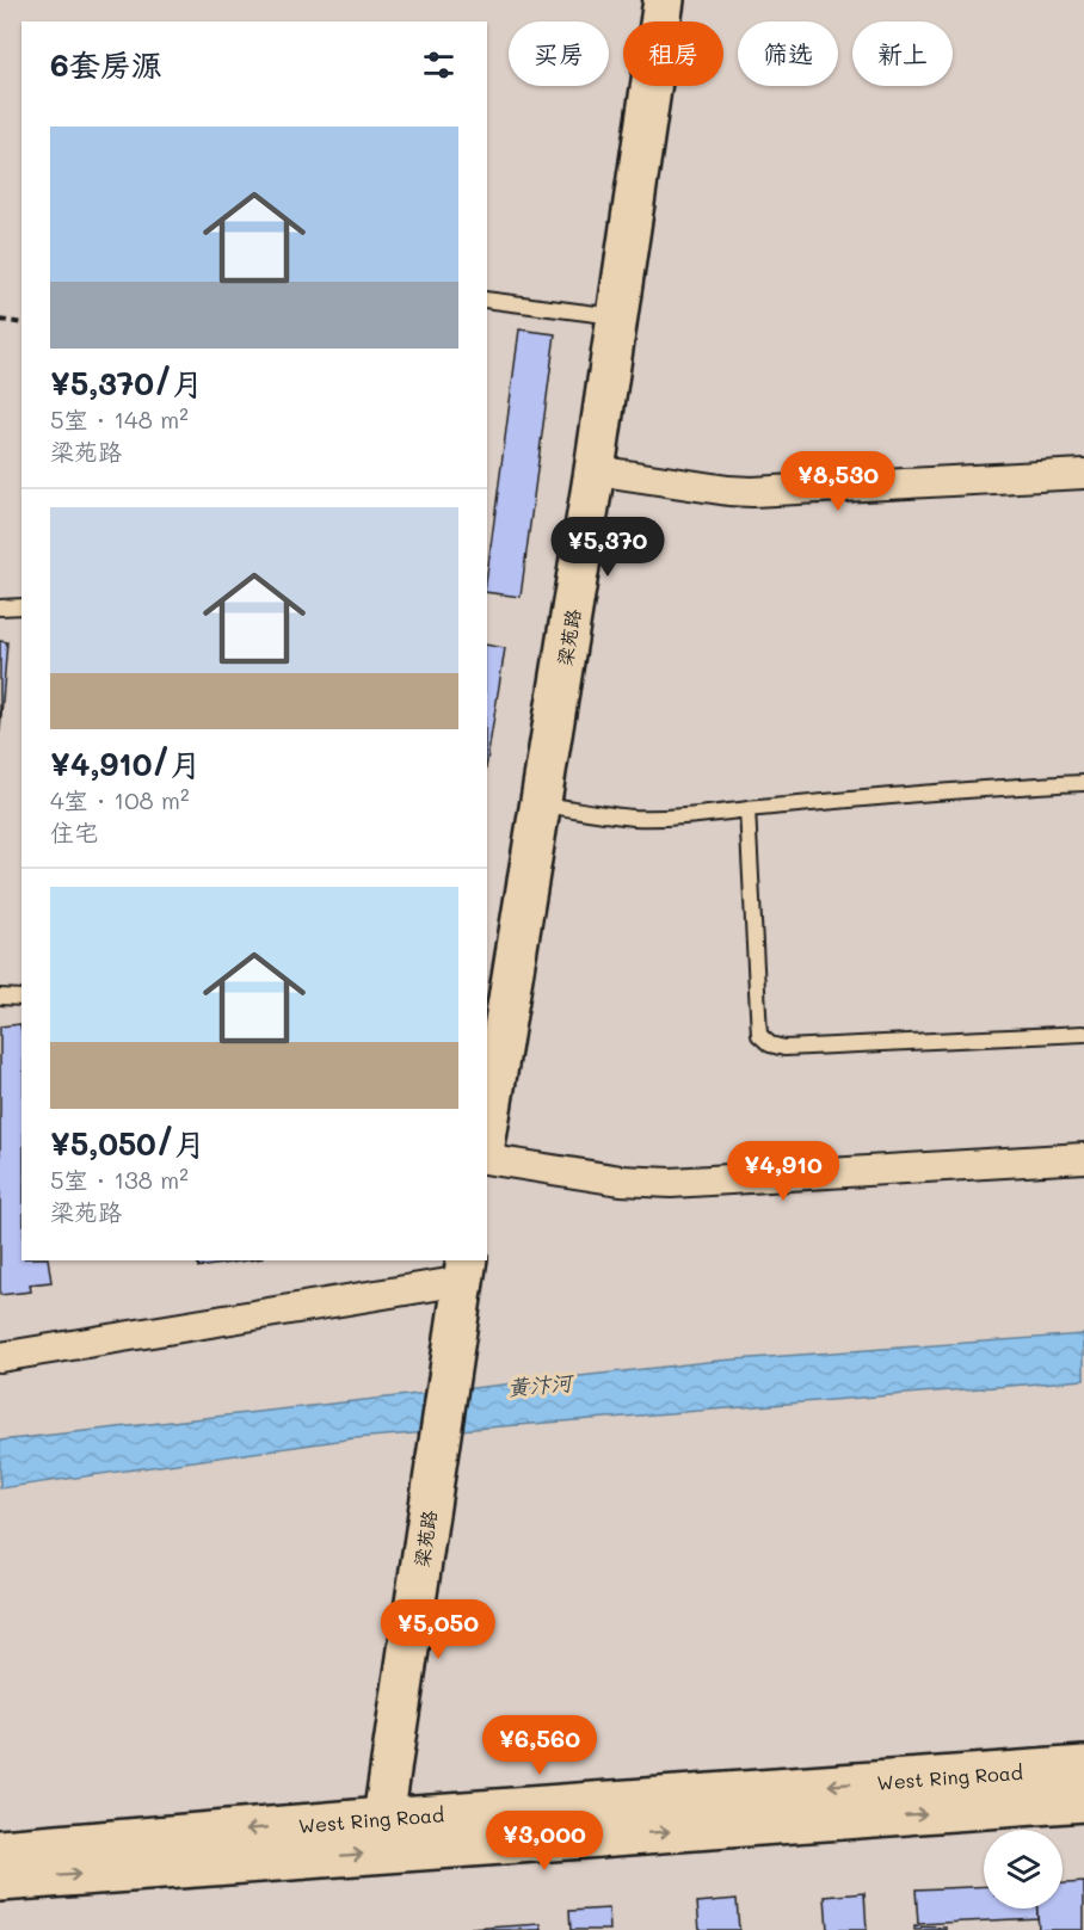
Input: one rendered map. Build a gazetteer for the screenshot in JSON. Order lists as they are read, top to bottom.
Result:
{
  "streets": {
    "main road": ["梁苑路", "West Ring Road"]
  },
  "crossings": [
    ["梁苑路", "West Ring Road"]
  ],
  "water": ["黄汴河"],
  "page": {
    "chip": [
      "买房",
      "租房",
      "筛选",
      "新上"
    ],
    "heading": "6套房源",
    "list": [
      {
        "name": "¥5,370/月",
        "note": "5室 · 148 m² · 梁苑路"
      },
      {
        "name": "¥4,910/月",
        "note": "4室 · 108 m² · 住宅"
      },
      {
        "name": "¥5,050/月",
        "note": "5室 · 138 m² · 梁苑路"
      }
    ],
    "price": [
      "¥8,530",
      "¥5,370",
      "¥4,910",
      "¥5,050",
      "¥6,560",
      "¥3,000"
    ]
  }
}
